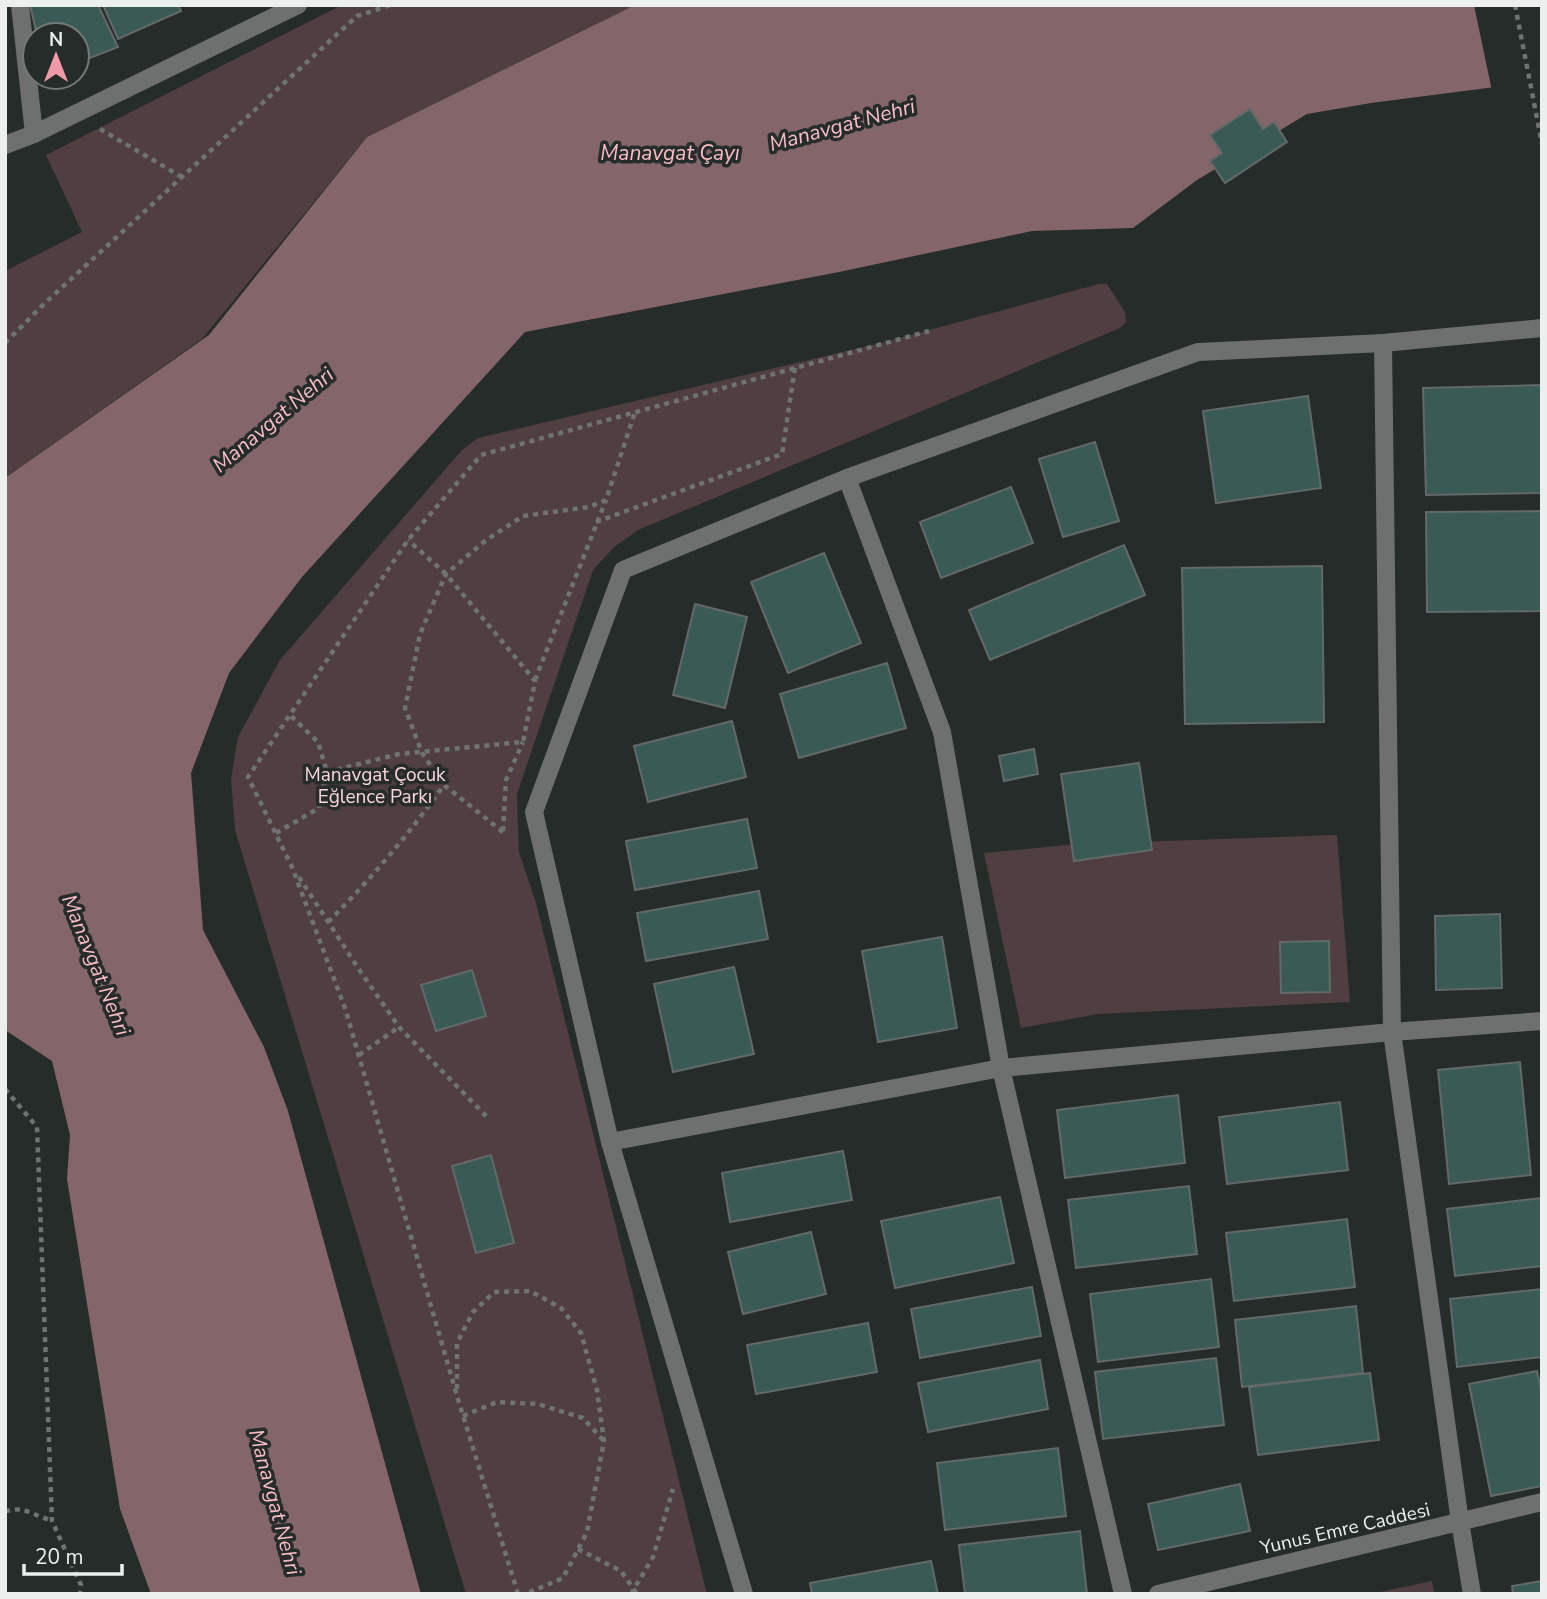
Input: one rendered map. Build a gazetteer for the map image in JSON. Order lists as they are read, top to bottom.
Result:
{
  "streets": {
    "street": ["Yunus Emre Caddesi"]
  },
  "water": ["Manavgat Nehri", "Manavgat Çayı"],
  "parks": ["Manavgat Çocuk Eğlence Parkı"],
  "scale_bar": "20 m",
  "north": "top"
}
